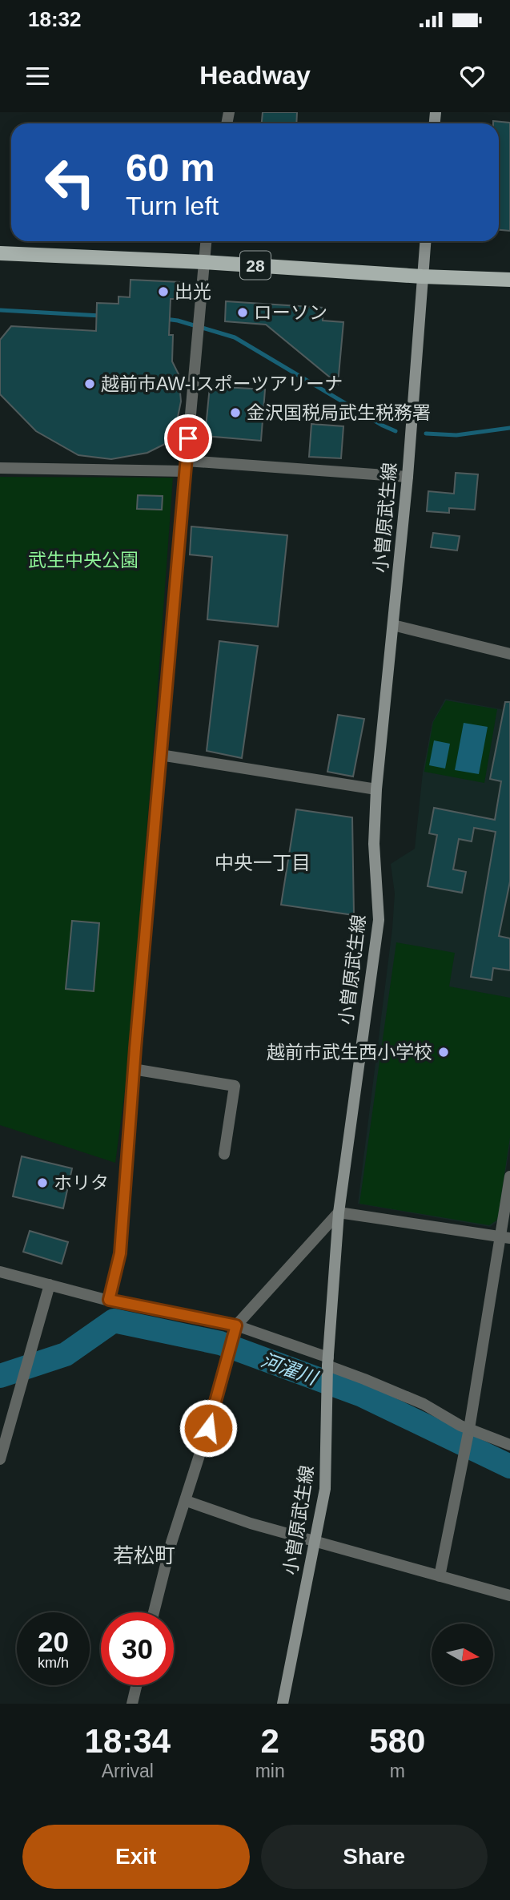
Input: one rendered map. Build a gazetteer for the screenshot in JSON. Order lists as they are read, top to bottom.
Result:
{
  "streets": {
    "main road": ["28", "小曽原武生線"]
  },
  "crossings": [
    ["28", "小曽原武生線"]
  ],
  "districts": ["中央一丁目", "若松町"],
  "water": ["河濯川"],
  "parks": ["武生中央公園"],
  "places": [
    "出光",
    "ローソン",
    "越前市AW-Iスポーツアリーナ",
    "金沢国税局武生税務署",
    "越前市武生西小学校",
    "ホリタ"
  ],
  "north": "right",
  "page": {
    "status": "18:32",
    "header": "Headway",
    "turn": ["60 m", "Turn left"],
    "speed": "20 km/h",
    "limit": "30",
    "eta": [
      "18:34",
      "Arrival",
      "2",
      "min",
      "580",
      "m"
    ],
    "buttons": ["Exit", "Share"]
  }
}
